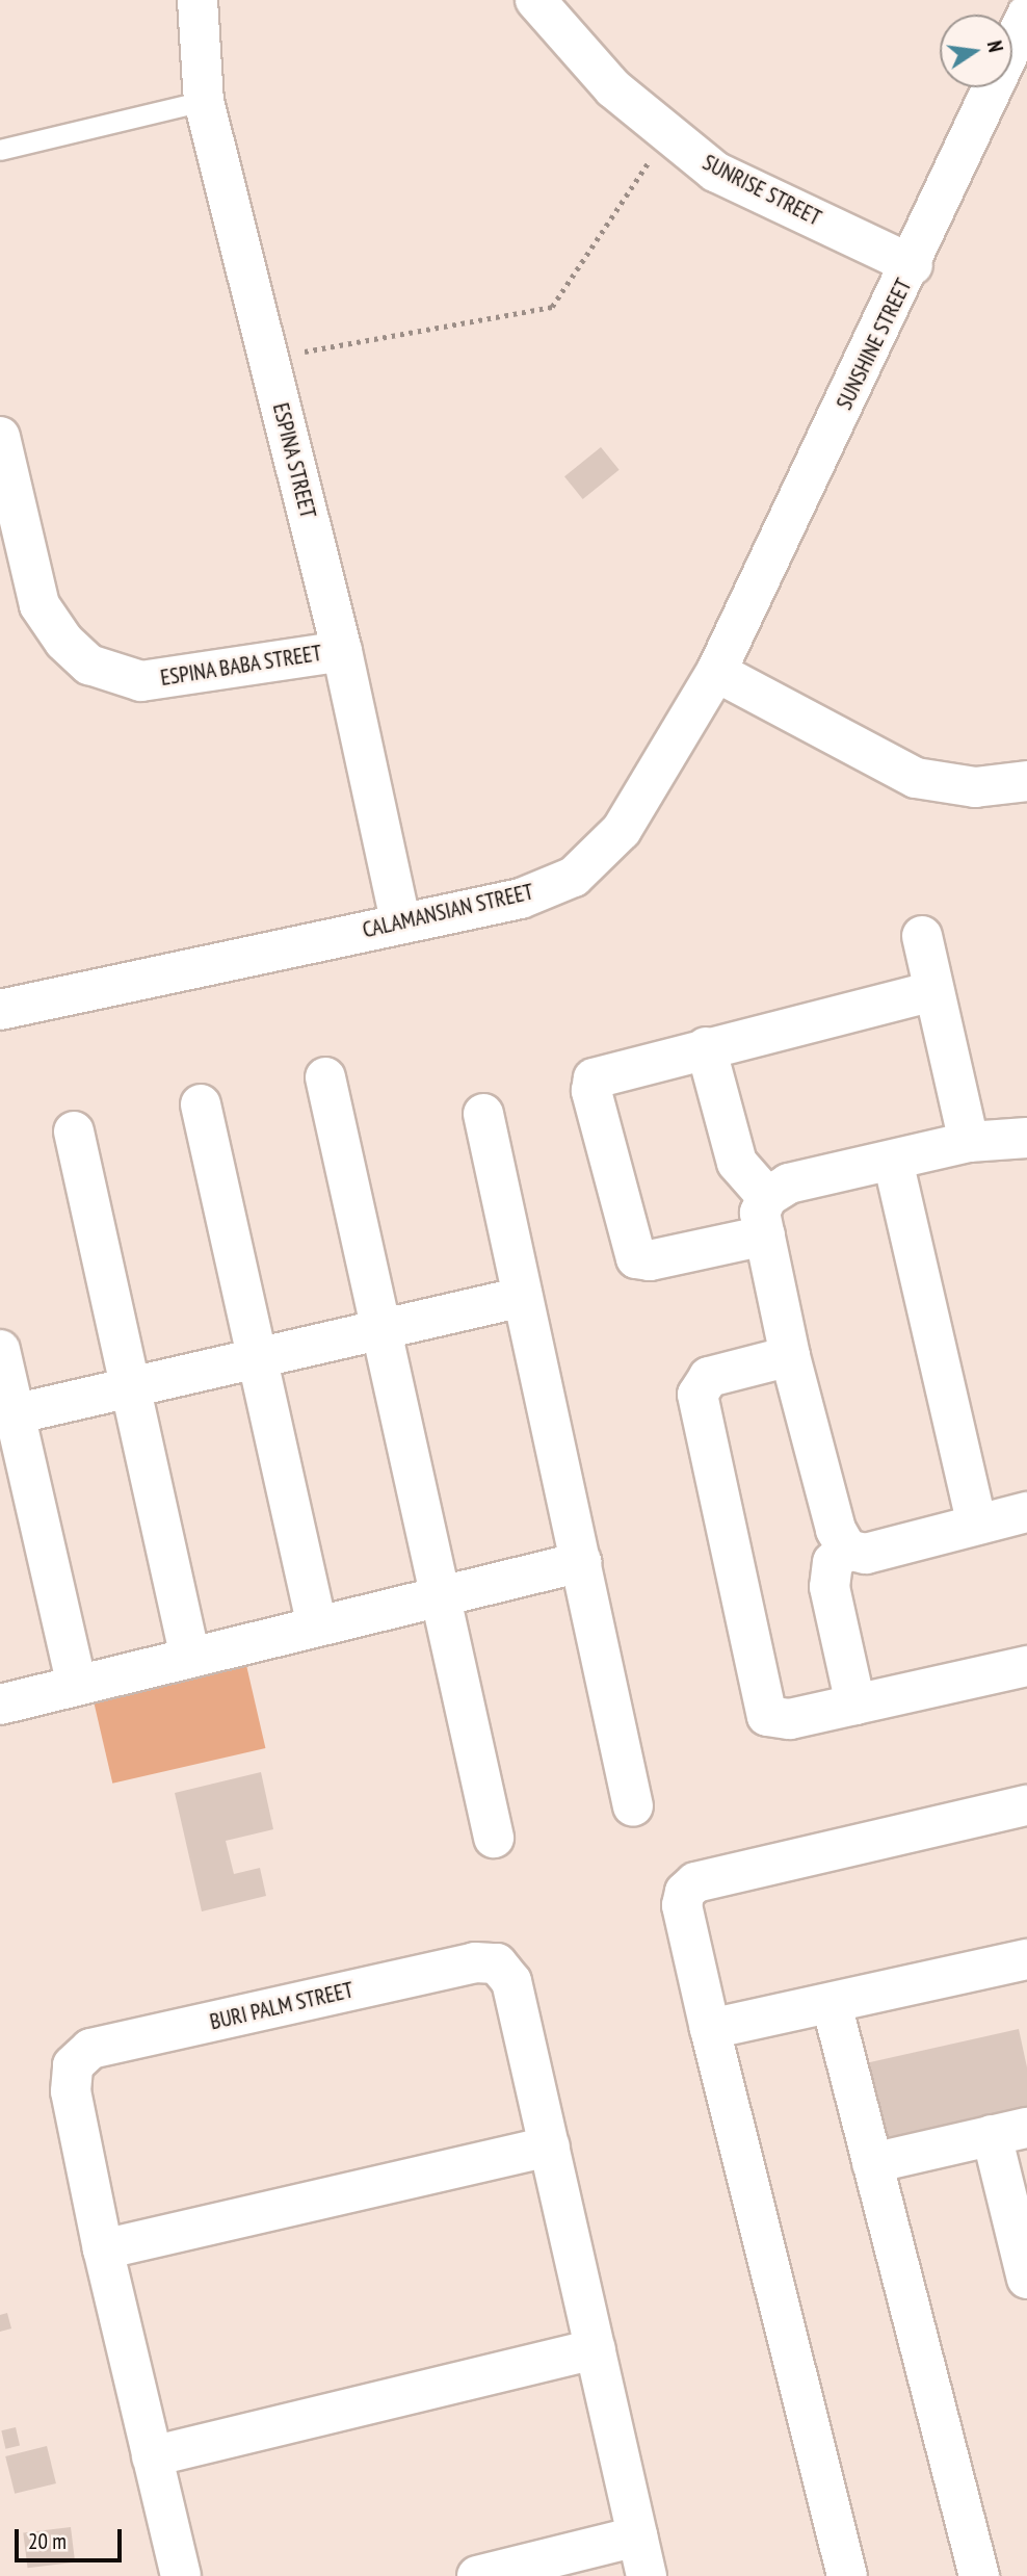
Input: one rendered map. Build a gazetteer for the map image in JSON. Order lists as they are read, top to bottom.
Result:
{
  "streets": {
    "street": [
      "SUNRISE STREET",
      "SUNSHINE STREET",
      "ESPINA STREET",
      "ESPINA BABA STREET",
      "CALAMANSIAN STREET",
      "BURI PALM STREET"
    ]
  },
  "crossings": [
    ["SUNRISE STREET", "SUNSHINE STREET"],
    ["SUNSHINE STREET", "CALAMANSIAN STREET"],
    ["ESPINA STREET", "ESPINA BABA STREET"],
    ["ESPINA STREET", "CALAMANSIAN STREET"]
  ],
  "scale_bar": "20 m",
  "north": "right"
}
